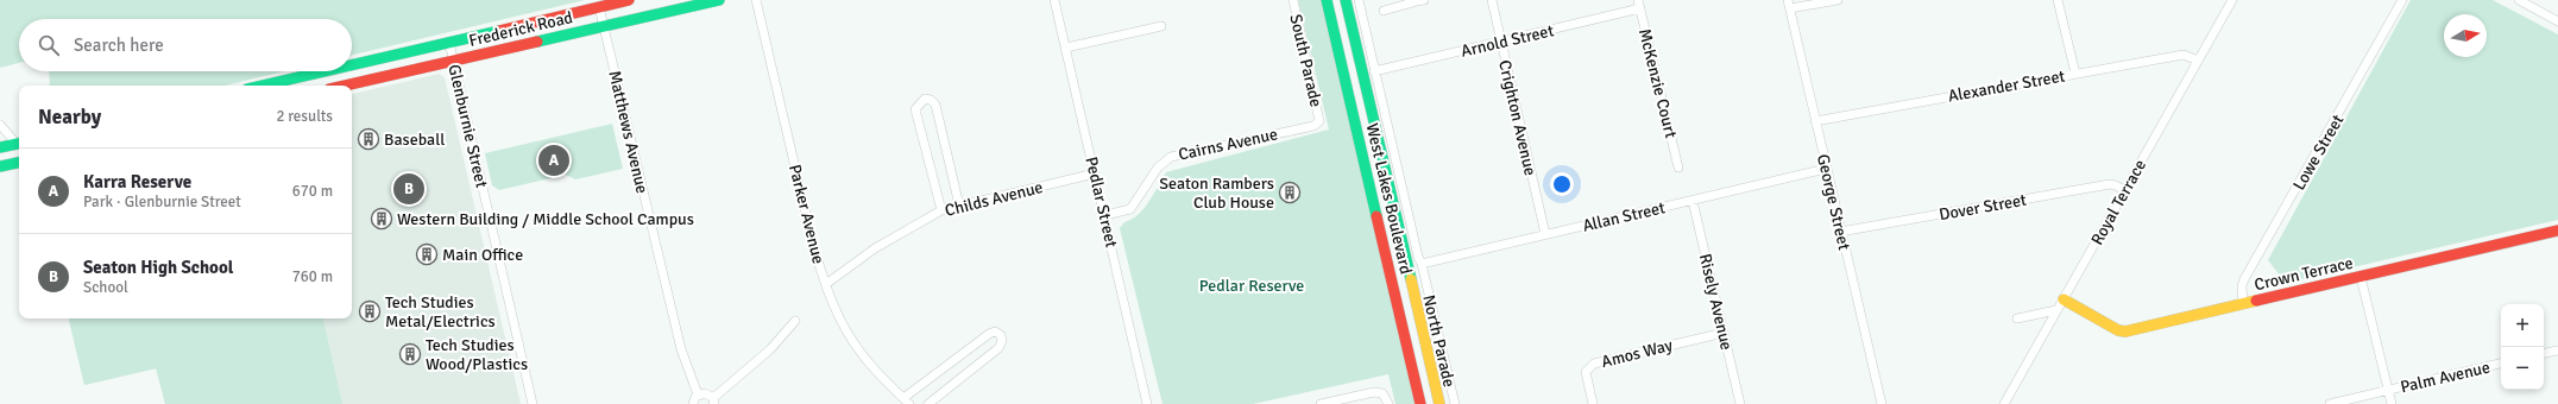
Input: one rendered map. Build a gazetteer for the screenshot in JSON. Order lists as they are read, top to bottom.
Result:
{
  "streets": {
    "main road": ["Frederick Road", "West Lakes Boulevard", "Crown Terrace"],
    "street": [
      "Arnold Street",
      "South Parade",
      "McKenzie Court",
      "Alexander Street",
      "Crighton Avenue",
      "Glenburnie Street",
      "Matthews Avenue",
      "Cairns Avenue",
      "Lowe Street",
      "Childs Avenue",
      "Pedlar Street",
      "George Street",
      "Royal Terrace",
      "Dover Street",
      "Parker Avenue",
      "Allan Street",
      "Risely Avenue",
      "North Parade",
      "Amos Way",
      "Palm Avenue"
    ]
  },
  "crossings": [
    ["Frederick Road", "Glenburnie Street"],
    ["Frederick Road", "Matthews Avenue"],
    ["Arnold Street", "McKenzie Court"],
    ["Arnold Street", "Crighton Avenue"],
    ["Arnold Street", "North Parade"],
    ["South Parade", "Cairns Avenue"],
    ["Alexander Street", "George Street"],
    ["Alexander Street", "Royal Terrace"],
    ["Crighton Avenue", "Allan Street"],
    ["Cairns Avenue", "Pedlar Street"],
    ["Lowe Street", "Crown Terrace"],
    ["Childs Avenue", "Pedlar Street"],
    ["Childs Avenue", "Parker Avenue"],
    ["George Street", "Dover Street"],
    ["George Street", "Allan Street"],
    ["Royal Terrace", "Dover Street"],
    ["Royal Terrace", "Crown Terrace"],
    ["Allan Street", "Risely Avenue"],
    ["Allan Street", "North Parade"],
    ["Risely Avenue", "Amos Way"]
  ],
  "parks": ["Pedlar Reserve"],
  "places": {
    "building": [
      "Baseball",
      "Seaton Rambers Club House",
      "Western Building / Middle School Campus",
      "Main Office",
      "Tech Studies Metal/Electrics",
      "Tech Studies Wood/Plastics"
    ]
  },
  "north": "right",
  "page": {
    "search": "Search here",
    "heading": ["Nearby", "2 results"],
    "pins": ["A", "B"],
    "list": [
      {
        "mark": "A",
        "name": "Karra Reserve",
        "note": "Park · Glenburnie Street",
        "value": "670 m"
      },
      {
        "mark": "B",
        "name": "Seaton High School",
        "note": "School",
        "value": "760 m"
      }
    ],
    "map_buttons": ["+", "−"]
  }
}
